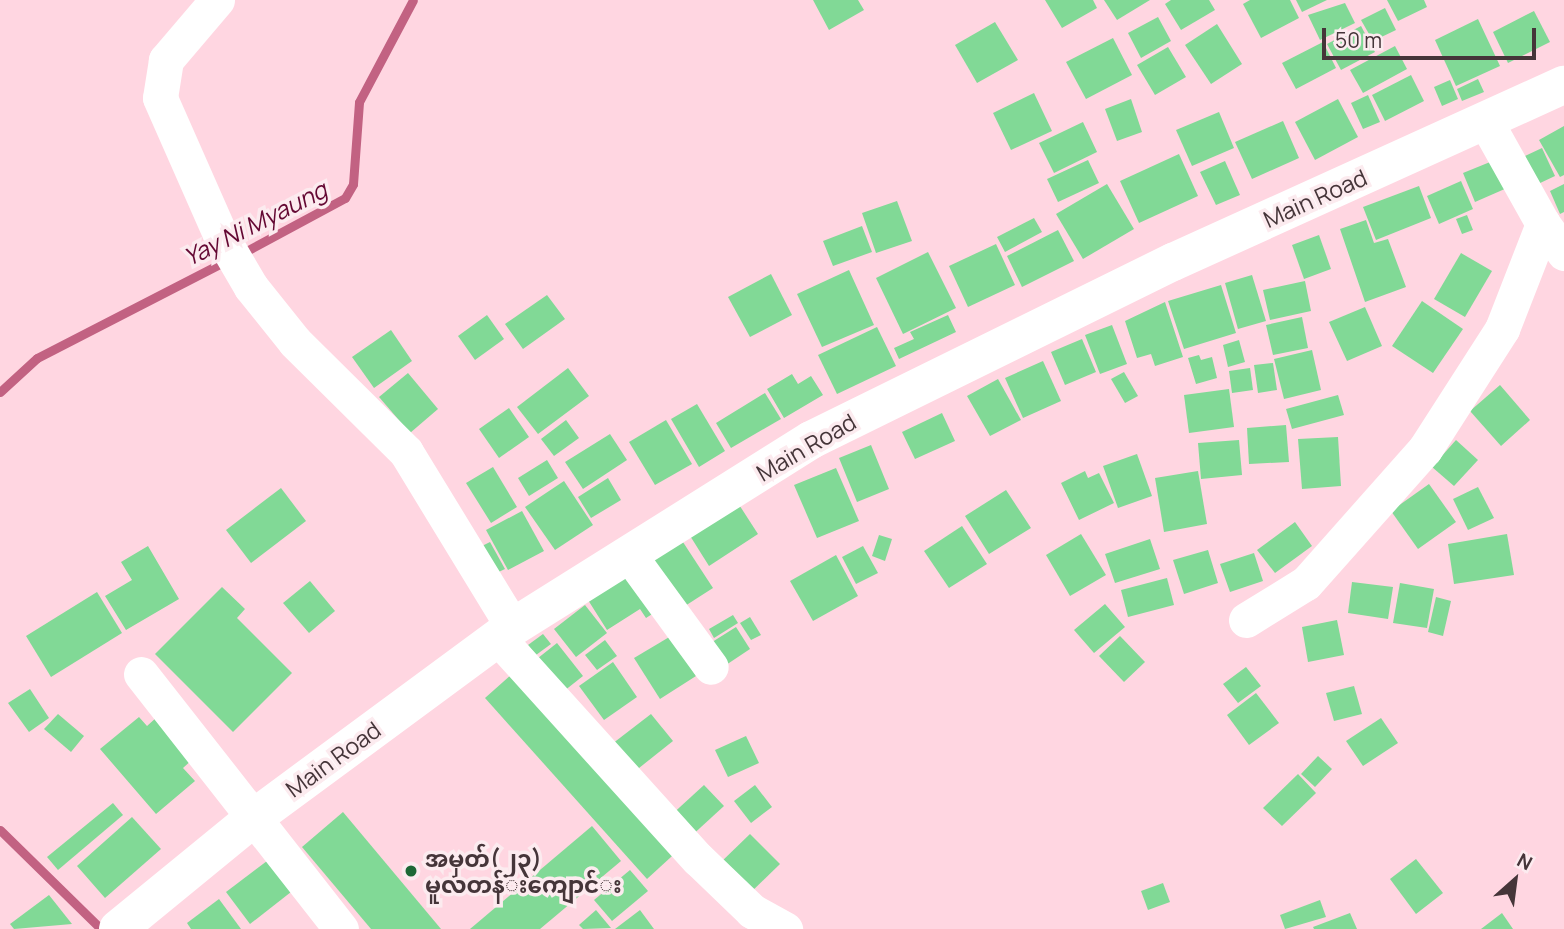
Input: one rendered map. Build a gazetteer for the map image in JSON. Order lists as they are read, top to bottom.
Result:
{
  "streets": {
    "main road": ["Main Road"]
  },
  "water": ["Yay Ni Myaung"],
  "places": ["အမှတ်(၂၃) မူလတန်‌း‌ကျောင်‌း"],
  "scale_bar": "50 m",
  "north": "top right"
}
